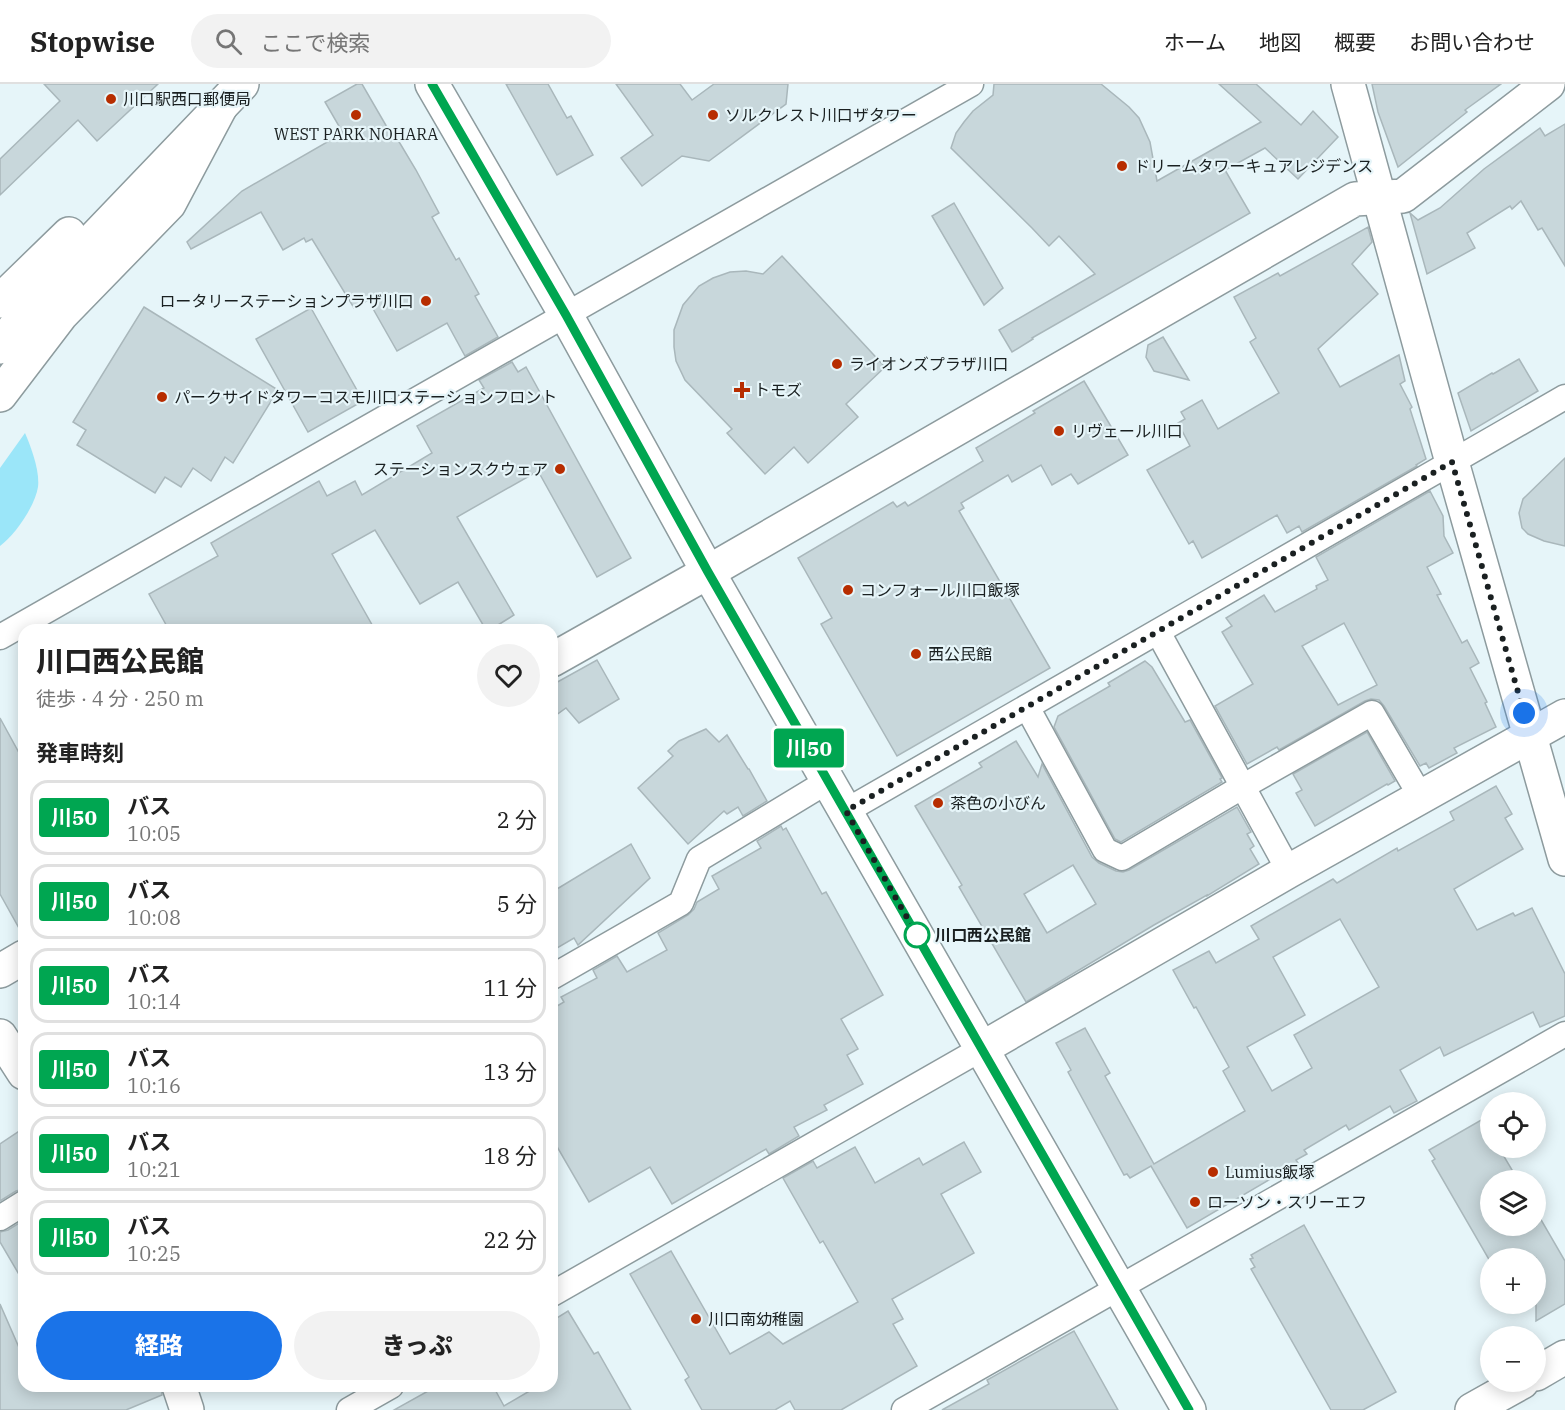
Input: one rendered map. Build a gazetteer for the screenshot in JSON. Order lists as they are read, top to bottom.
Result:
{
  "places": {
    "other": [
      "川口駅西口郵便局",
      "WEST PARK NOHARA",
      "ソルクレスト川口ザタワー",
      "ドリームタワーキュアレジデンス",
      "ロータリーステーションプラザ川口",
      "ライオンズプラザ川口",
      "パークサイドタワーコスモ川口ステーションフロント",
      "リヴェール川口",
      "ステーションスクウェア",
      "コンフォール川口飯塚",
      "西公民館",
      "茶色の小びん",
      "川口西公民館",
      "Lumius飯塚",
      "ローソン・スリーエフ",
      "川口南幼稚園"
    ],
    "health": ["トモズ"]
  },
  "lines": ["bus line 川50"],
  "page": {
    "header": "Stopwise",
    "search": "ここで検索",
    "nav": [
      "ホーム",
      "地図",
      "概要",
      "お問い合わせ"
    ],
    "on_map": "川50",
    "heading": [
      ["川口西公民館", "徒歩 · 4 分 · 250 m"],
      "発車時刻"
    ],
    "list": [
      {
        "mark": "川50",
        "name": "バス",
        "note": "10:05",
        "value": "2 分"
      },
      {
        "mark": "川50",
        "name": "バス",
        "note": "10:08",
        "value": "5 分"
      },
      {
        "mark": "川50",
        "name": "バス",
        "note": "10:14",
        "value": "11 分"
      },
      {
        "mark": "川50",
        "name": "バス",
        "note": "10:16",
        "value": "13 分"
      },
      {
        "mark": "川50",
        "name": "バス",
        "note": "10:21",
        "value": "18 分"
      },
      {
        "mark": "川50",
        "name": "バス",
        "note": "10:25",
        "value": "22 分"
      }
    ],
    "map_buttons": ["+", "−"],
    "buttons": ["経路", "きっぷ"]
  }
}
